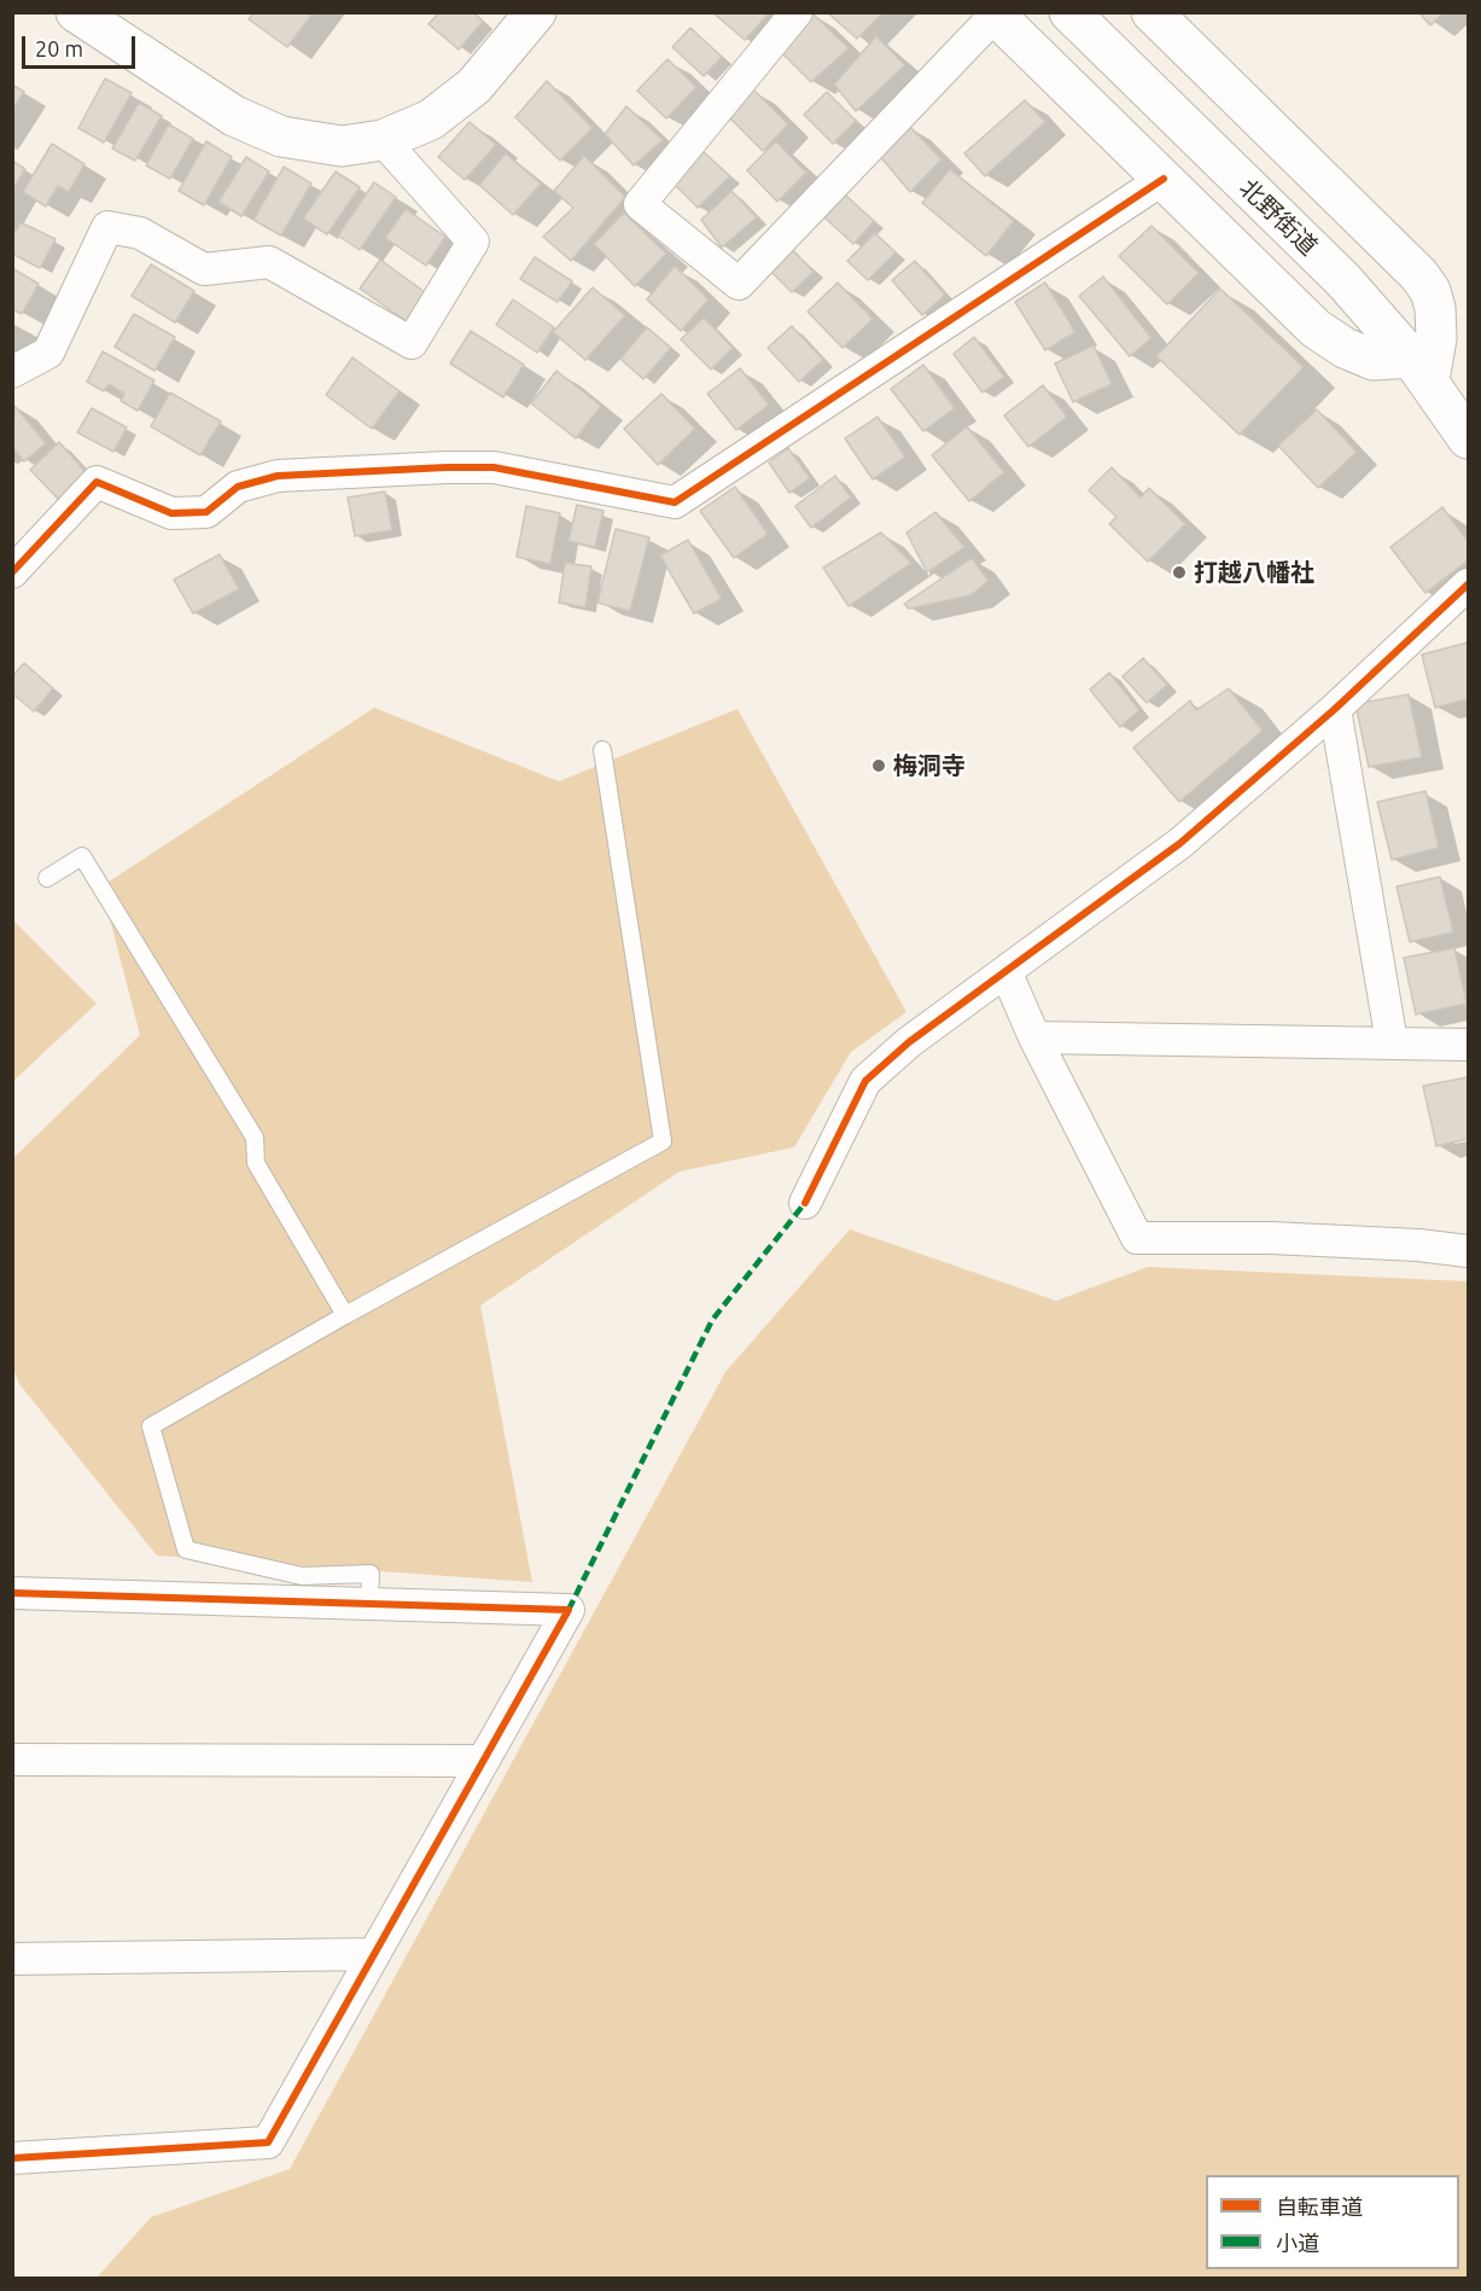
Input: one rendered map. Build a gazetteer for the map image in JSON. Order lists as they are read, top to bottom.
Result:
{
  "streets": {
    "main road": ["北野街道"]
  },
  "places": ["打越八幡社", "梅洞寺"],
  "legend": ["自転車道", "小道"],
  "scale_bar": "20 m"
}
